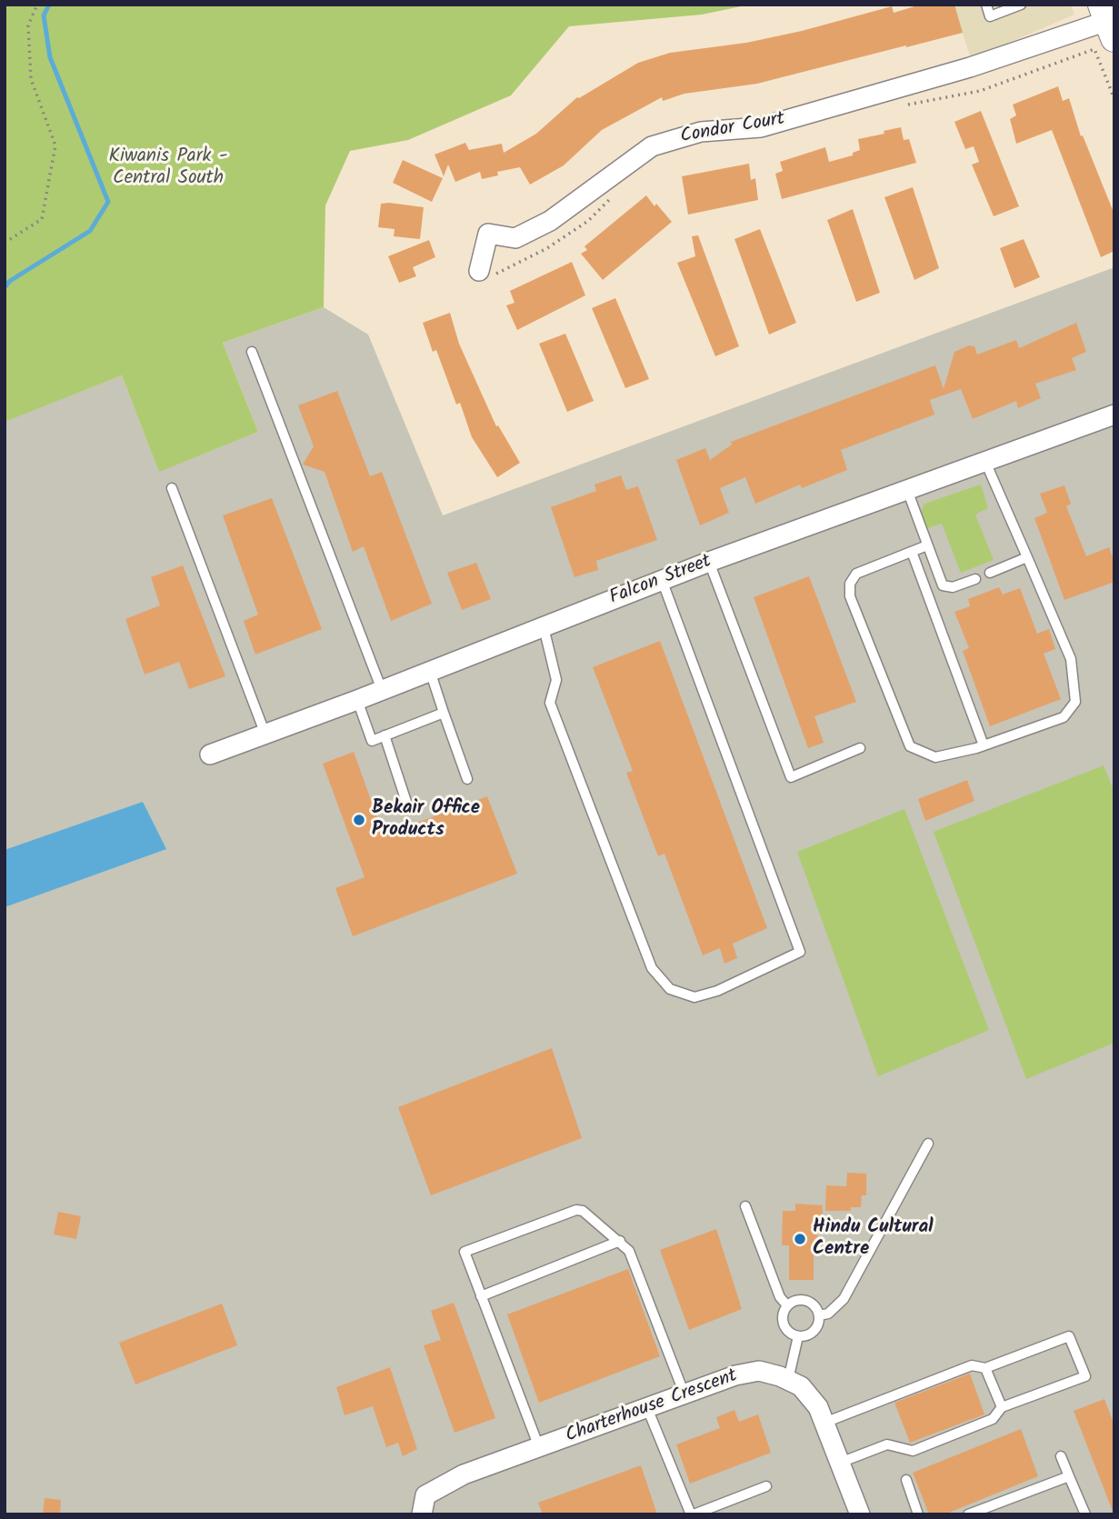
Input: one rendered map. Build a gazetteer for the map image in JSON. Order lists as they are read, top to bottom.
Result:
{
  "streets": {
    "street": ["Condor Court", "Falcon Street", "Charterhouse Crescent"]
  },
  "parks": ["Kiwanis Park - Central South"],
  "places": ["Bekair Office Products", "Hindu Cultural Centre"]
}
